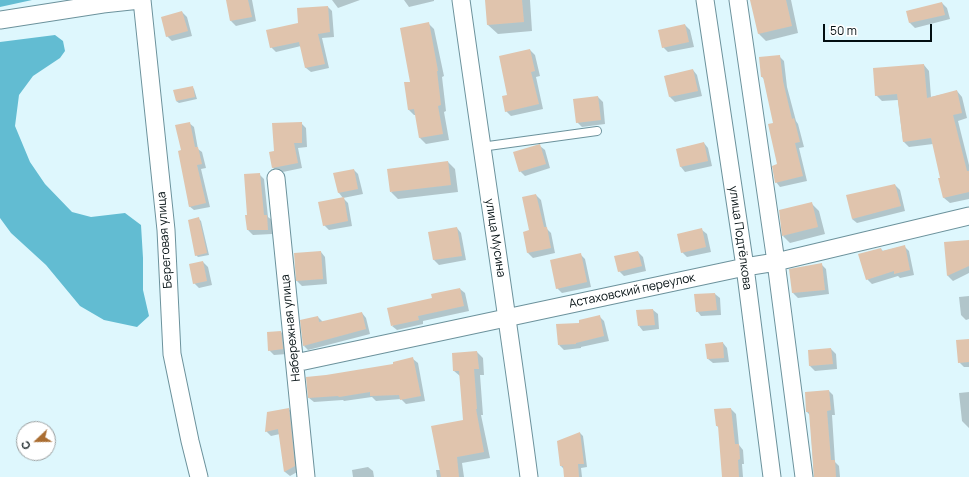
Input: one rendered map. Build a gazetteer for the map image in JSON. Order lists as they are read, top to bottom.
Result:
{
  "streets": {
    "street": [
      "улица Мусина",
      "улица Подтёлкова",
      "Береговая улица",
      "Астаховский переулок",
      "Набережная улица"
    ]
  },
  "crossings": [
    ["улица Мусина", "Астаховский переулок"],
    ["улица Подтёлкова", "Астаховский переулок"],
    ["Астаховский переулок", "Набережная улица"]
  ],
  "scale_bar": "50 m",
  "north": "left"
}
